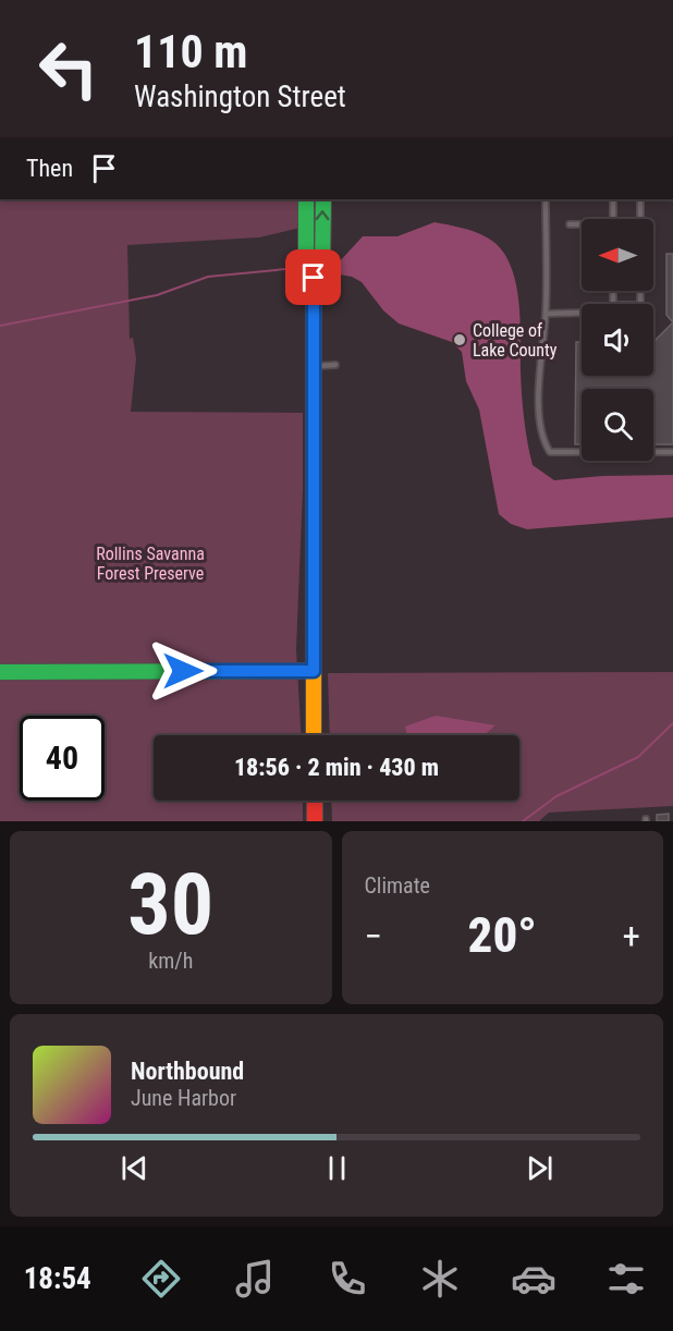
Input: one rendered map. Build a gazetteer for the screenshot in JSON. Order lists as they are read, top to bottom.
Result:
{
  "parks": ["Rollins Savanna Forest Preserve"],
  "places": ["College of Lake County"],
  "north": "left",
  "page": {
    "turn": ["110 m", "Washington Street"],
    "then": "Then",
    "limit": "40",
    "trip": "18:56 · 2 min · 430 m",
    "tile": [
      ["30", "km/h"],
      "Climate"
    ],
    "heat": ["−", "20°", "+"],
    "song": ["Northbound", "June Harbor"],
    "tabs": "18:54"
  }
}
